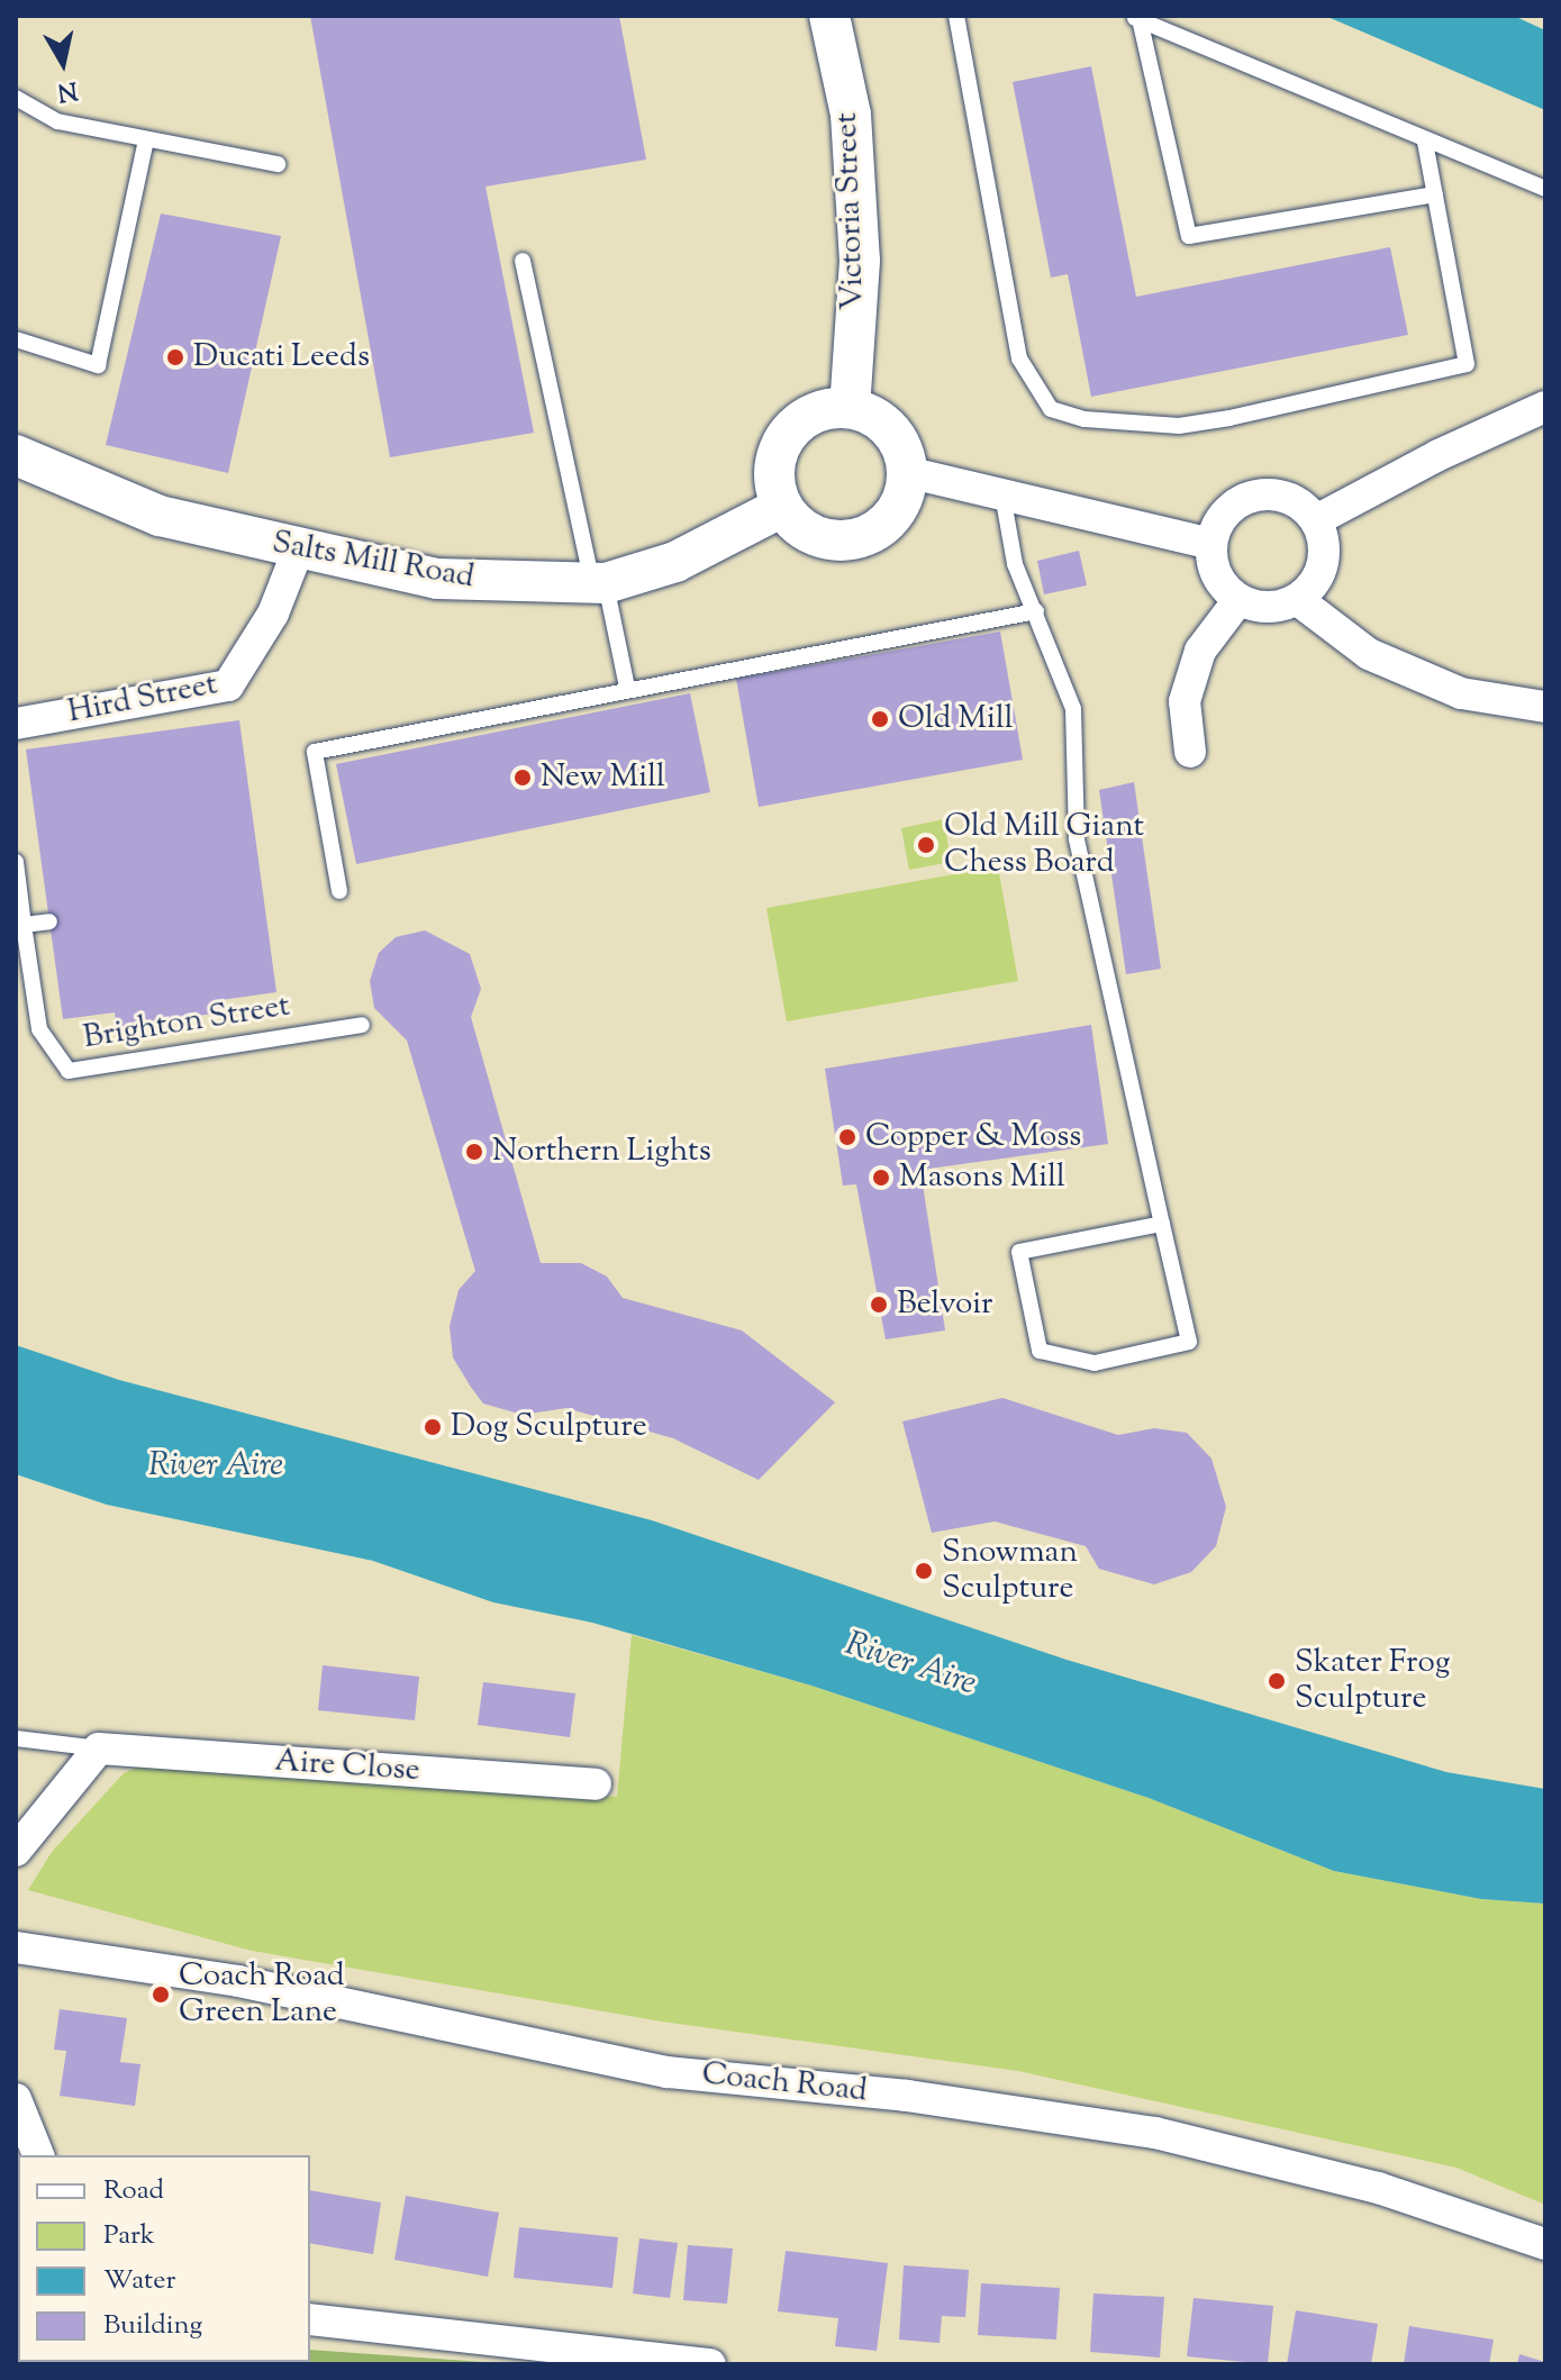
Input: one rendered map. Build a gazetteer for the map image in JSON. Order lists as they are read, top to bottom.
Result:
{
  "streets": {
    "street": [
      "Victoria Street",
      "Salts Mill Road",
      "Hird Street",
      "Aire Close",
      "Coach Road"
    ],
    "lane": ["Brighton Street"]
  },
  "crossings": [
    ["Victoria Street", "Salts Mill Road"],
    ["Salts Mill Road", "Hird Street"]
  ],
  "water": ["River Aire"],
  "places": [
    "Ducati Leeds",
    "Old Mill",
    "New Mill",
    "Old Mill Giant Chess Board",
    "Copper & Moss",
    "Northern Lights",
    "Masons Mill",
    "Belvoir",
    "Dog Sculpture",
    "Snowman Sculpture",
    "Skater Frog Sculpture",
    "Coach Road Green Lane"
  ],
  "legend": [
    "Road",
    "Park",
    "Water",
    "Building"
  ],
  "north": "bottom"
}
